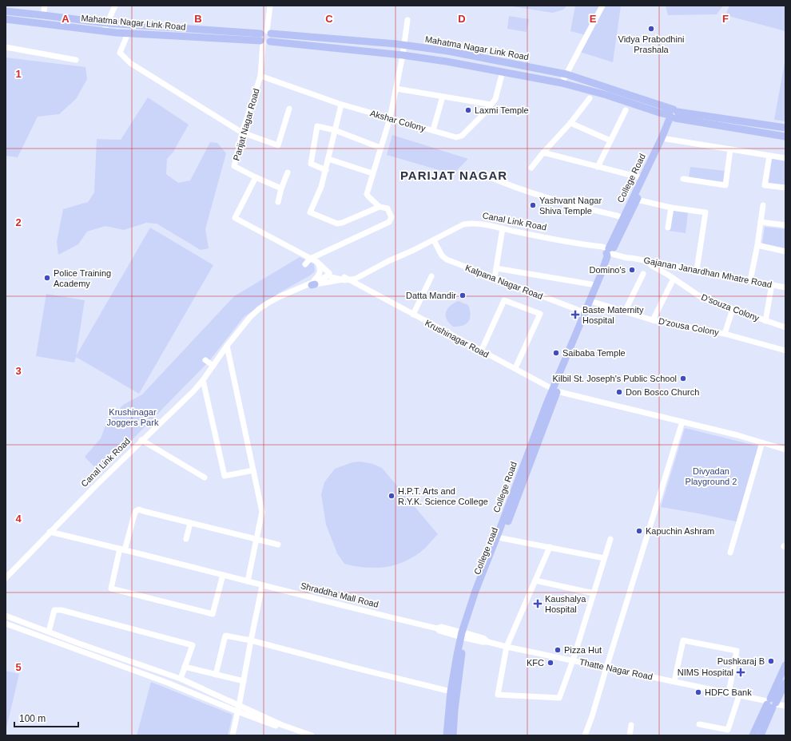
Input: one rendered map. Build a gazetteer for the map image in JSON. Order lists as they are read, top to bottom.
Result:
{
  "streets": {
    "main road": ["Mahatma Nagar Link Road", "College Road", "College road"],
    "street": [
      "Akshar Colony",
      "Parijat Nagar Road",
      "Canal Link Road",
      "Gajanan Janardhan Mhatre Road",
      "Kalpana Nagar Road",
      "D'souza Colony",
      "D'zousa Colony",
      "Krushinagar Road",
      "Shraddha Mall Road",
      "Thatte Nagar Road"
    ]
  },
  "crossings": [
    ["Mahatma Nagar Link Road", "Akshar Colony"],
    ["Mahatma Nagar Link Road", "Parijat Nagar Road"],
    ["Mahatma Nagar Link Road", "College Road"],
    ["Mahatma Nagar Link Road", "College road"],
    ["Akshar Colony", "Parijat Nagar Road"],
    ["College Road", "Canal Link Road"],
    ["College Road", "Gajanan Janardhan Mhatre Road"],
    ["College Road", "Kalpana Nagar Road"],
    ["College Road", "Krushinagar Road"],
    ["College Road", "College road"],
    ["College Road", "Shraddha Mall Road"],
    ["Canal Link Road", "Gajanan Janardhan Mhatre Road"],
    ["Canal Link Road", "Kalpana Nagar Road"],
    ["Canal Link Road", "Krushinagar Road"],
    ["Canal Link Road", "College road"],
    ["Gajanan Janardhan Mhatre Road", "D'souza Colony"],
    ["Gajanan Janardhan Mhatre Road", "College road"],
    ["D'zousa Colony", "College road"],
    ["Krushinagar Road", "College road"],
    ["College road", "Shraddha Mall Road"],
    ["Shraddha Mall Road", "Thatte Nagar Road"]
  ],
  "districts": ["PARIJAT NAGAR"],
  "parks": ["Krushinagar Joggers Park", "Divyadan Playground 2"],
  "places": {
    "other": [
      "Vidya Prabodhini Prashala",
      "Laxmi Temple",
      "Yashvant Nagar Shiva Temple",
      "Domino's",
      "Police Training Academy",
      "Datta Mandir",
      "Saibaba Temple",
      "Kilbil St. Joseph's Public School",
      "Don Bosco Church",
      "H.P.T. Arts and R.Y.K. Science College",
      "Kapuchin Ashram",
      "Pizza Hut",
      "Pushkaraj B",
      "KFC",
      "HDFC Bank"
    ],
    "health": ["Baste Maternity Hospital", "Kaushalya Hospital", "NIMS Hospital"]
  },
  "scale_bar": "100 m",
  "grid": {
    "columns": [
      "A",
      "B",
      "C",
      "D",
      "E",
      "F"
    ],
    "rows": [
      "1",
      "2",
      "3",
      "4",
      "5"
    ]
  }
}
